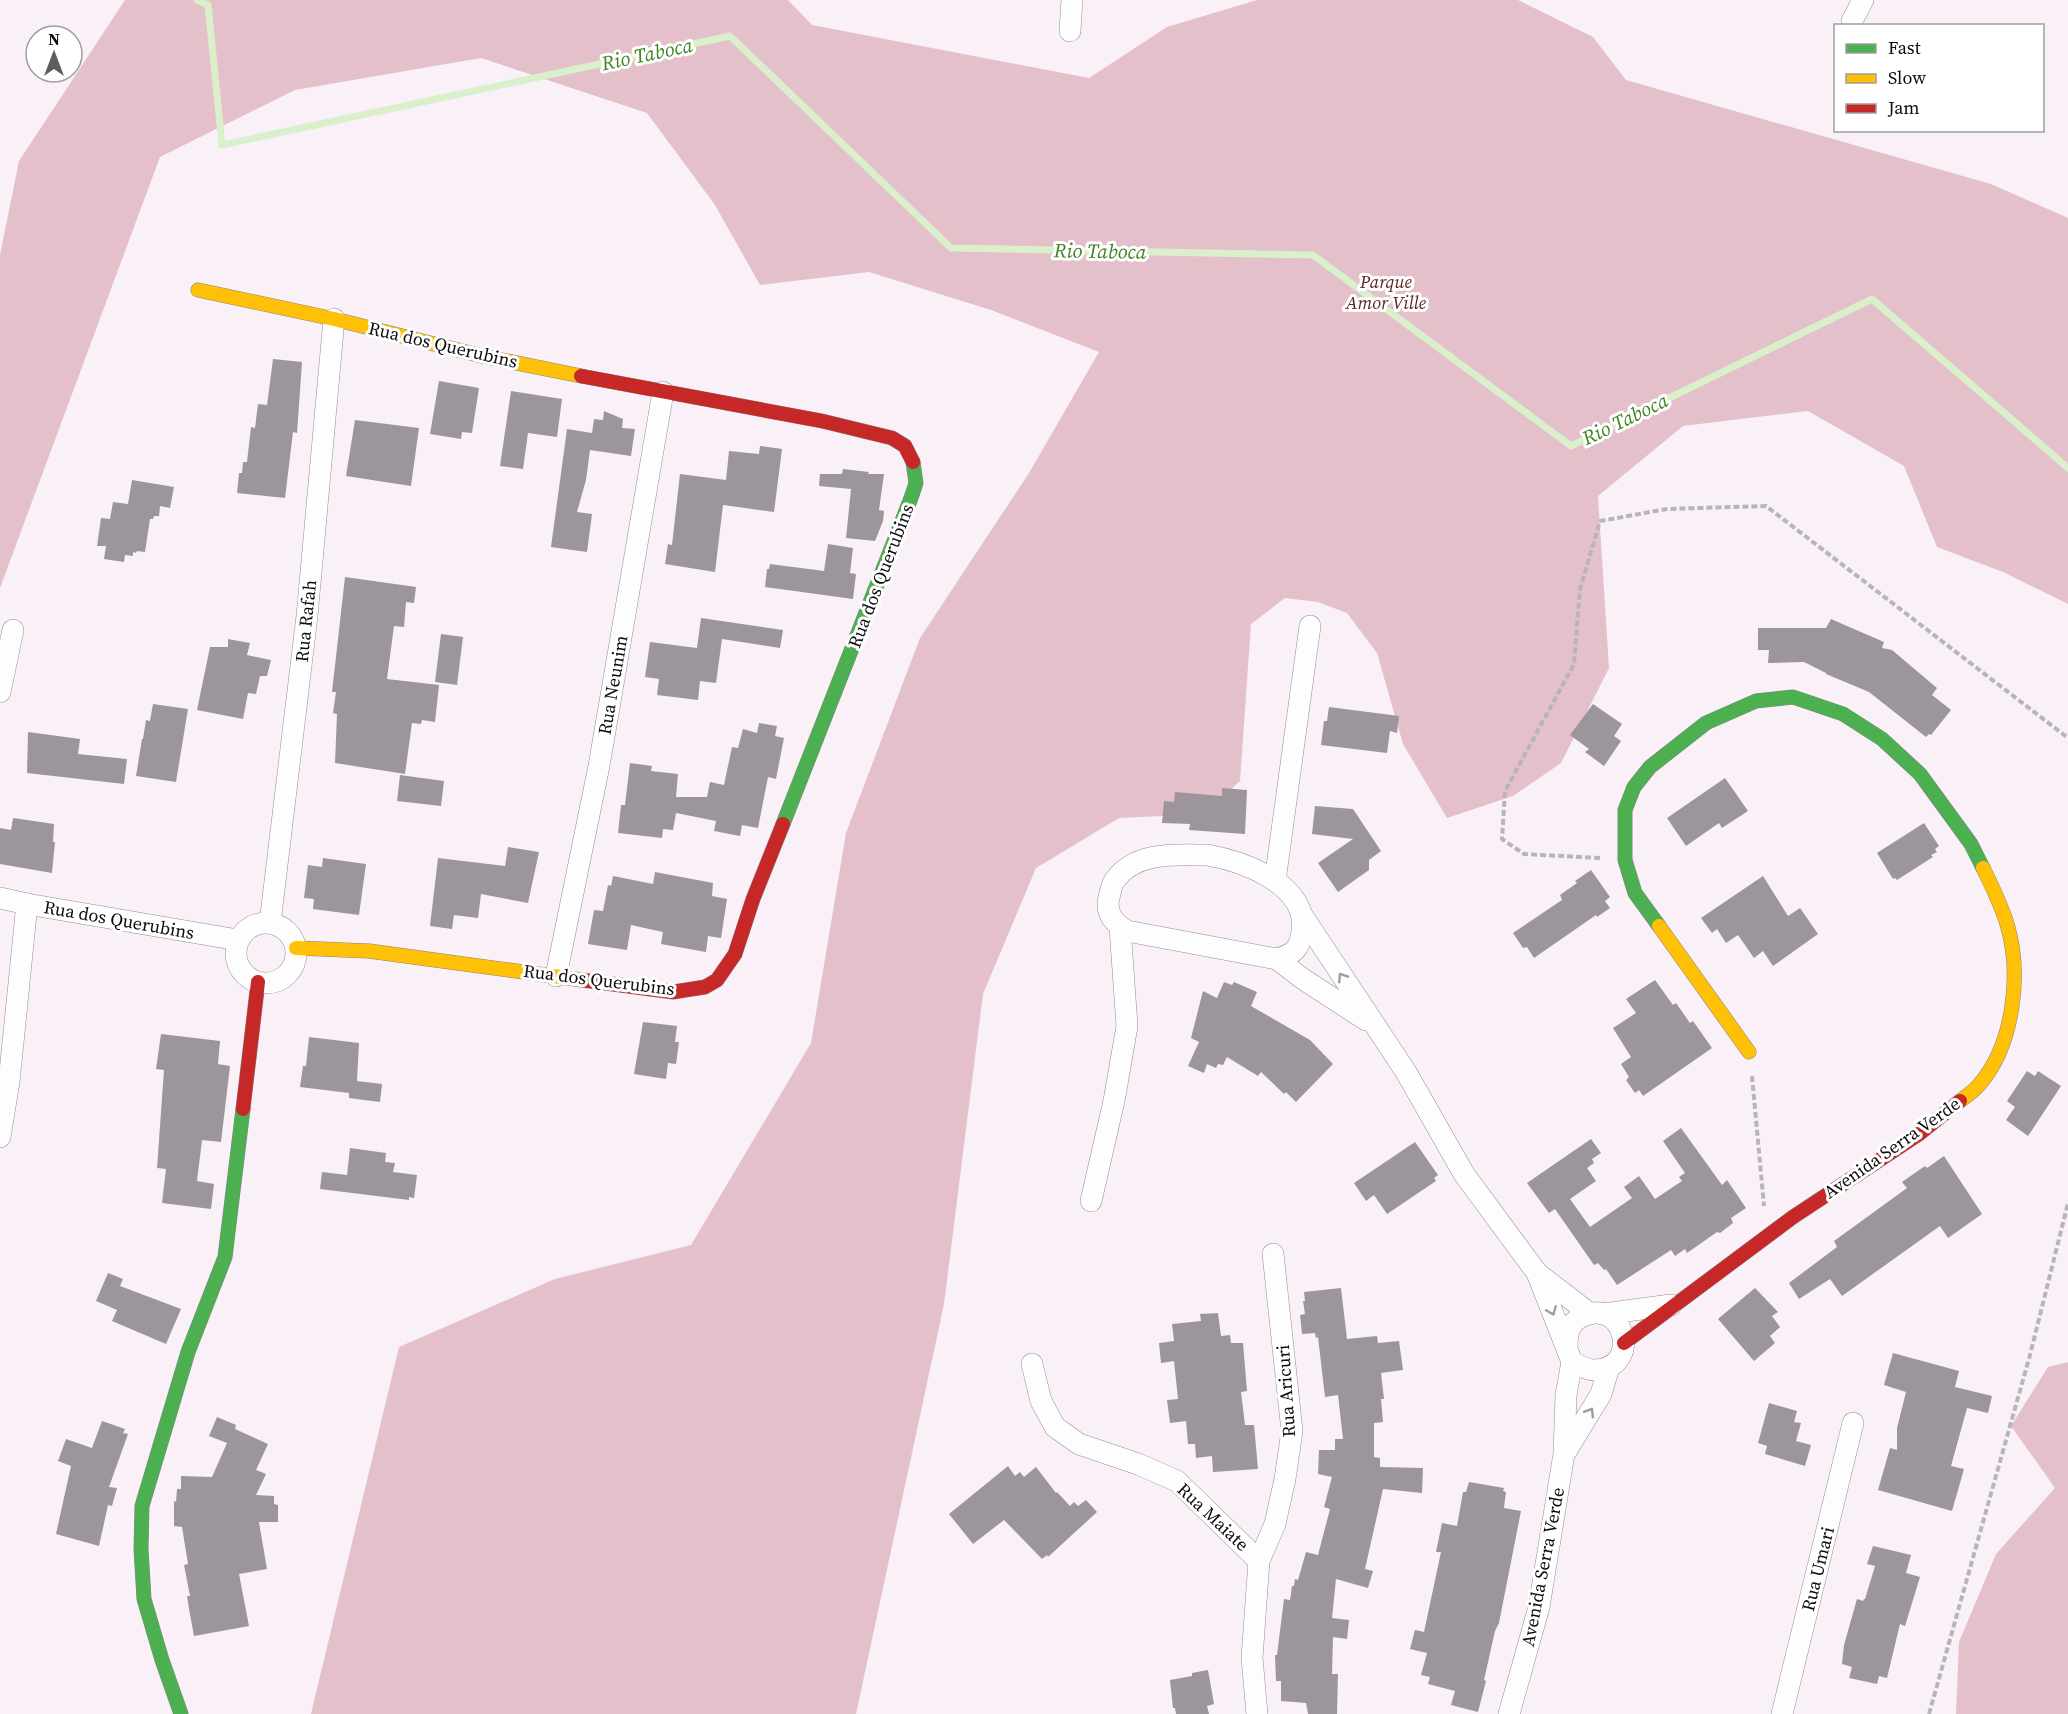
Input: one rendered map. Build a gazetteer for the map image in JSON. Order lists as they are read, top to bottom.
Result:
{
  "streets": {
    "street": [
      "Rua dos Querubins",
      "Rua Rafah",
      "Rua Neunim",
      "Avenida Serra Verde",
      "Rua Aricuri",
      "Rua Maiate",
      "Rua Umari"
    ]
  },
  "crossings": [
    ["Rua dos Querubins", "Rua Rafah"],
    ["Rua dos Querubins", "Rua Neunim"],
    ["Rua Aricuri", "Rua Maiate"]
  ],
  "water": ["Rio Taboca"],
  "parks": ["Parque Amor Ville"],
  "legend": ["Fast", "Slow", "Jam"],
  "north": "top"
}
